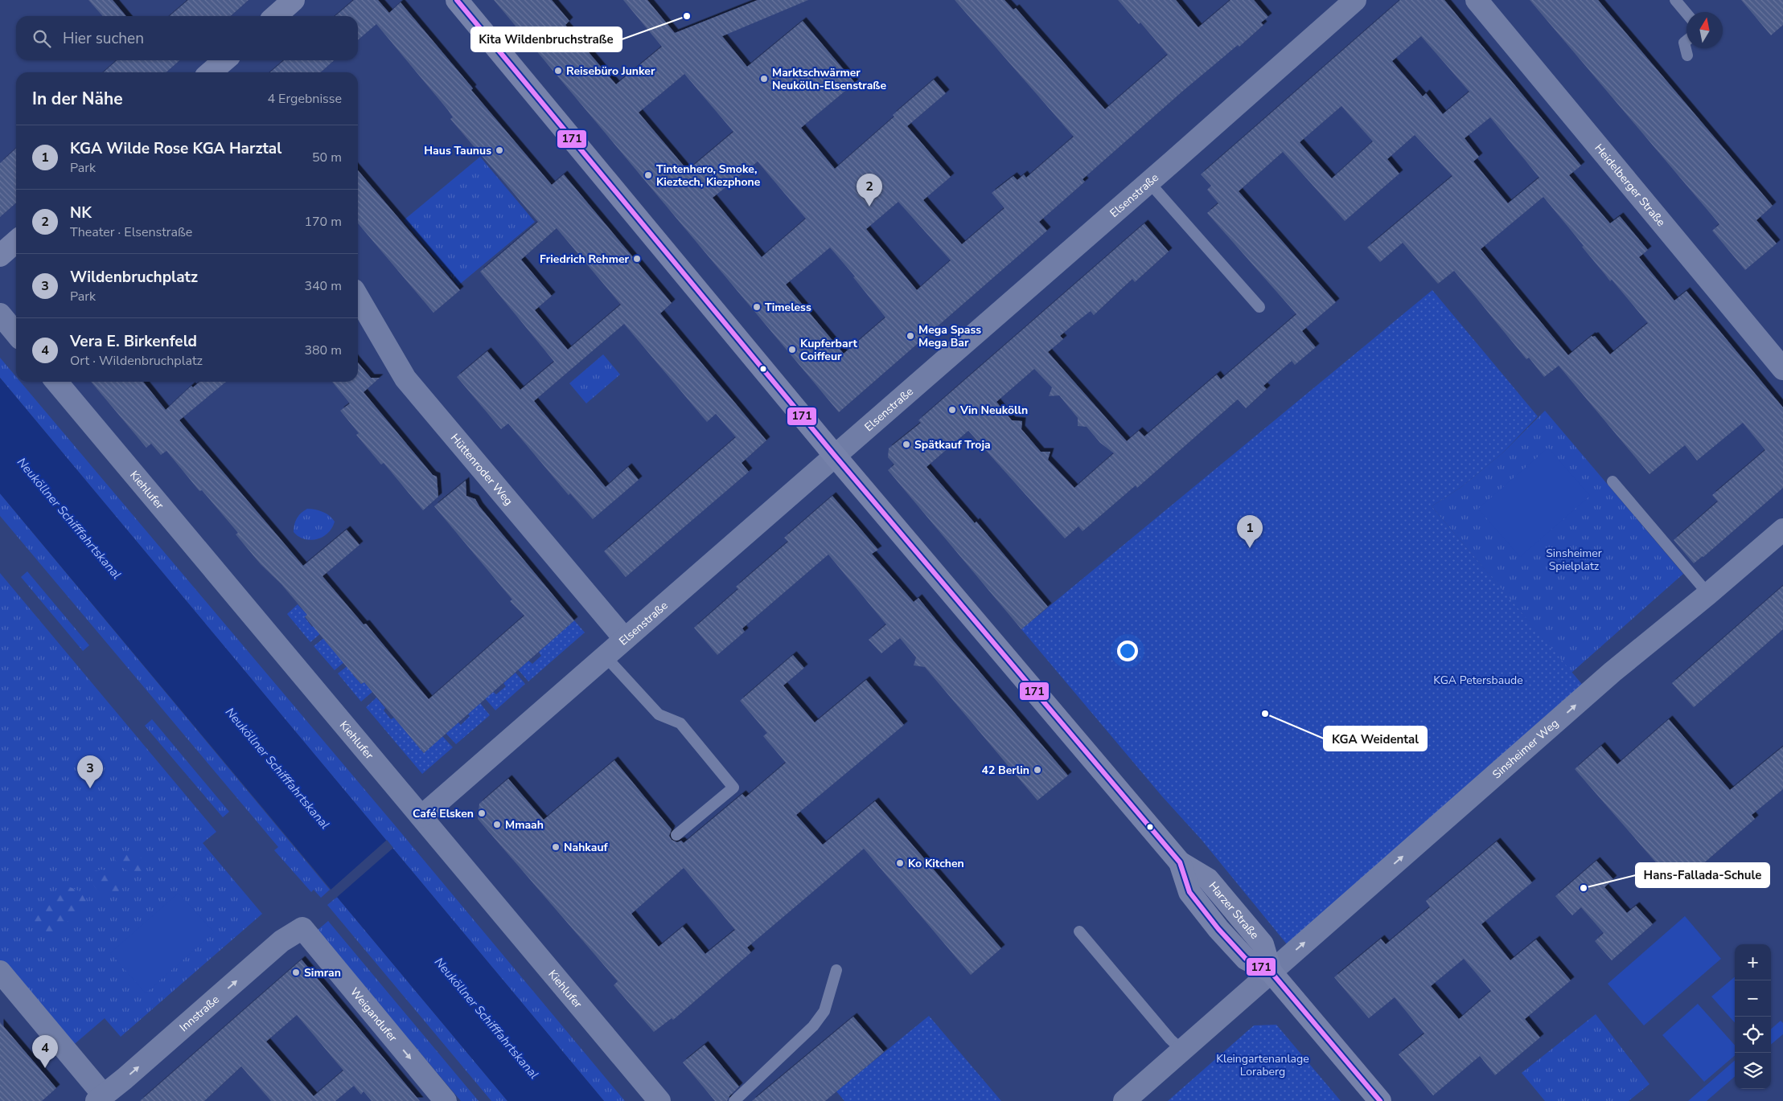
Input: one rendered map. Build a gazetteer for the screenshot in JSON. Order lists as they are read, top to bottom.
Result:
{
  "streets": {
    "street": [
      "Heidelberger Straße",
      "Elsenstraße",
      "Hüttenroder Weg",
      "Kiehlufer",
      "Sinsheimer Weg",
      "Harzer Straße",
      "Innstraße",
      "Weigandufer"
    ]
  },
  "crossings": [
    ["Elsenstraße", "Hüttenroder Weg"],
    ["Elsenstraße", "Kiehlufer"],
    ["Elsenstraße", "Harzer Straße"],
    ["Sinsheimer Weg", "Harzer Straße"],
    ["Innstraße", "Weigandufer"]
  ],
  "one_way": ["Sinsheimer Weg", "Innstraße", "Weigandufer"],
  "water": ["Neuköllner Schifffahrtskanal"],
  "parks": ["Sinsheimer Spielplatz", "KGA Petersbaude", "Kleingartenanlage Loraberg"],
  "places": [
    "Kita Wildenbruchstraße",
    "Reisebüro Junker",
    "Marktschwärmer Neukölln-Elsenstraße",
    "Haus Taunus",
    "Tintenhero, Smoke, Kieztech, Kiezphone",
    "Friedrich Rehmer",
    "Timeless",
    "Mega Spass Mega Bar",
    "Kupferbart Coiffeur",
    "Vin Neukölln",
    "Spätkauf Troja",
    "KGA Weidental",
    "42 Berlin",
    "Café Elsken",
    "Mmaah",
    "Nahkauf",
    "Ko Kitchen",
    "Hans-Fallada-Schule",
    "Simran"
  ],
  "lines": ["transit line 171"],
  "north": "top",
  "page": {
    "search": "Hier suchen",
    "heading": ["In der Nähe", "4 Ergebnisse"],
    "list": [
      {
        "mark": "1",
        "name": "KGA Wilde Rose KGA Harztal",
        "note": "Park",
        "value": "50 m"
      },
      {
        "mark": "2",
        "name": "NK",
        "note": "Theater · Elsenstraße",
        "value": "170 m"
      },
      {
        "mark": "3",
        "name": "Wildenbruchplatz",
        "note": "Park",
        "value": "340 m"
      },
      {
        "mark": "4",
        "name": "Vera E. Birkenfeld",
        "note": "Ort · Wildenbruchplatz",
        "value": "380 m"
      }
    ],
    "pins": [
      "2",
      "1",
      "3",
      "4"
    ],
    "map_buttons": ["+", "−"]
  }
}
